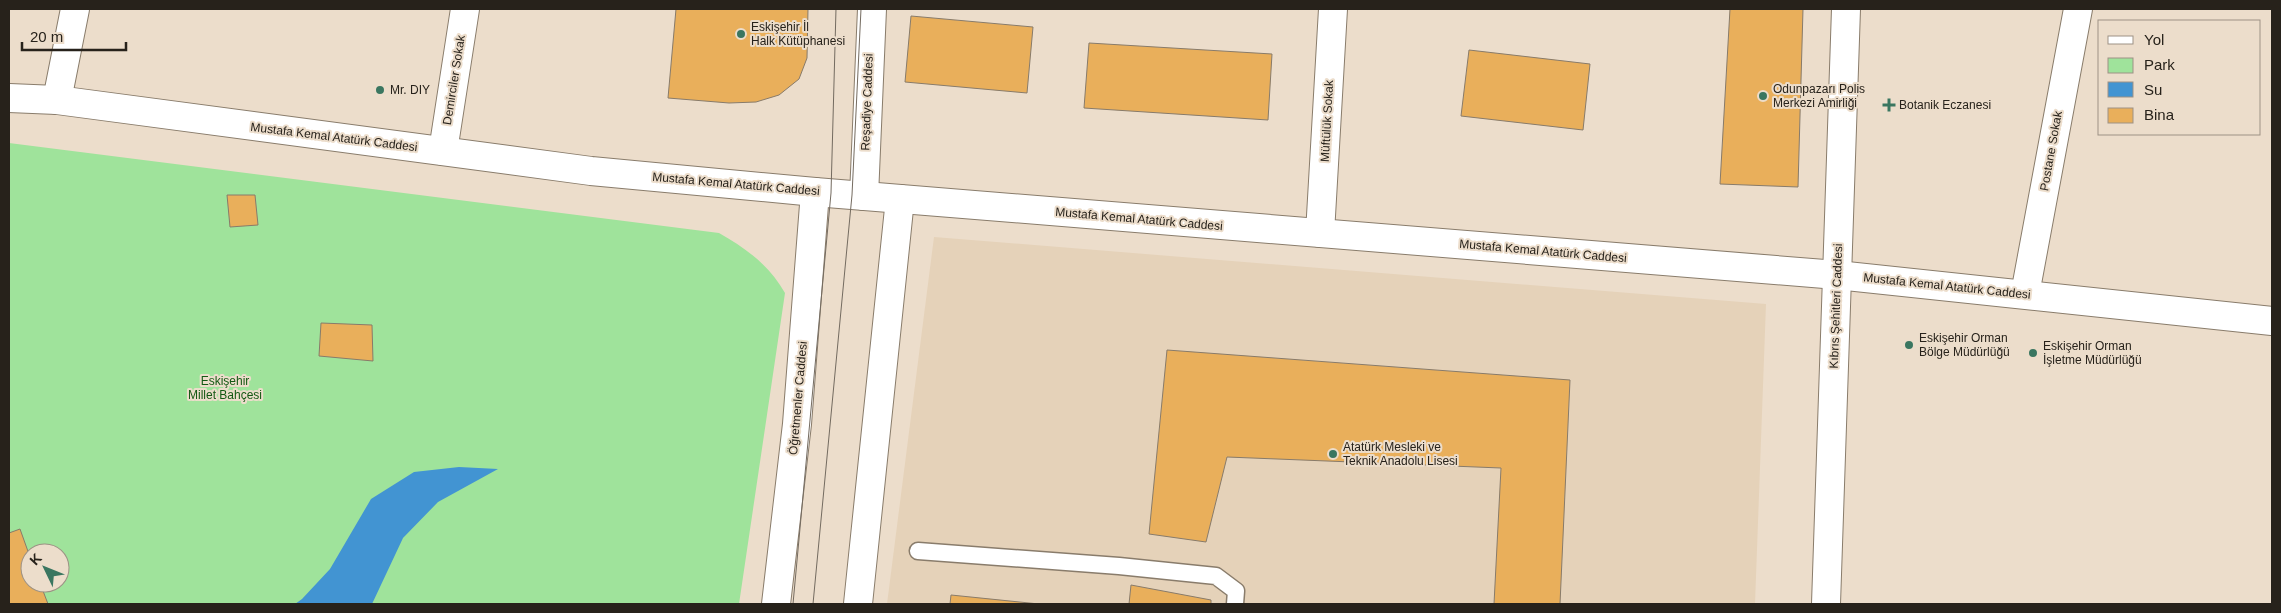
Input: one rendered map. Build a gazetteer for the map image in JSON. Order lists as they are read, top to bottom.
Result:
{
  "streets": {
    "main road": [
      "Demirciler Sokak",
      "Reşadiye Caddesi",
      "Müftülük Sokak",
      "Mustafa Kemal Atatürk Caddesi",
      "Postane Sokak",
      "Kıbrıs Şehitleri Caddesi",
      "Öğretmenler Caddesi"
    ]
  },
  "crossings": [
    ["Demirciler Sokak", "Mustafa Kemal Atatürk Caddesi"],
    ["Reşadiye Caddesi", "Mustafa Kemal Atatürk Caddesi"],
    ["Müftülük Sokak", "Mustafa Kemal Atatürk Caddesi"],
    ["Mustafa Kemal Atatürk Caddesi", "Postane Sokak"],
    ["Mustafa Kemal Atatürk Caddesi", "Kıbrıs Şehitleri Caddesi"],
    ["Mustafa Kemal Atatürk Caddesi", "Öğretmenler Caddesi"]
  ],
  "parks": ["Eskişehir Millet Bahçesi"],
  "places": {
    "other": [
      "Eskişehir İl Halk Kütüphanesi",
      "Mr. DIY",
      "Odunpazarı Polis Merkezi Amirliği",
      "Eskişehir Orman Bölge Müdürlüğü",
      "Eskişehir Orman İşletme Müdürlüğü",
      "Atatürk Mesleki ve Teknik Anadolu Lisesi"
    ],
    "health": ["Botanik Eczanesi"]
  },
  "legend": [
    "Yol",
    "Park",
    "Su",
    "Bina"
  ],
  "scale_bar": "20 m",
  "north": "top left"
}
